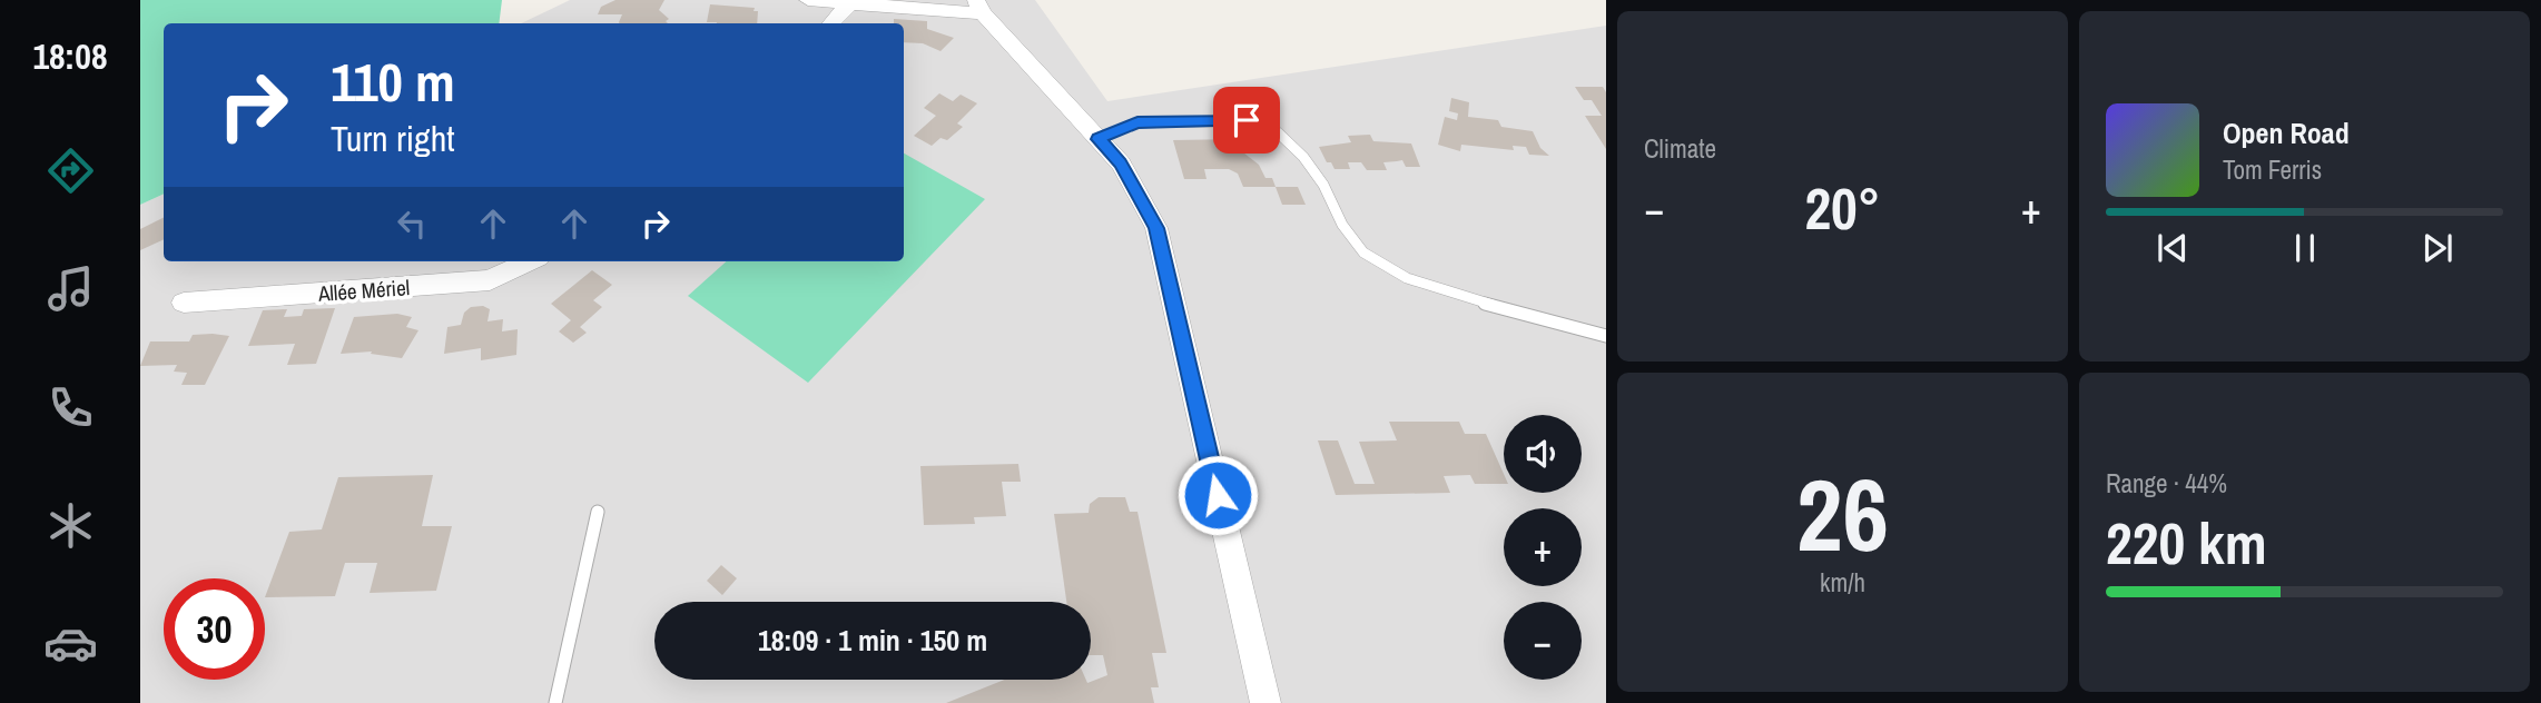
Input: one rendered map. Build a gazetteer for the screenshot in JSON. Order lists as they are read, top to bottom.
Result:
{
  "streets": {
    "street": ["Allée Mériel"]
  },
  "page": {
    "tabs": "18:08",
    "tile": [
      "Climate",
      ["26", "km/h"],
      ["Range · 44%", "220 km"]
    ],
    "turn": ["110 m", "Turn right"],
    "song": ["Open Road", "Tom Ferris"],
    "heat": ["−", "20°", "+"],
    "map_buttons": ["+", "−"],
    "limit": "30",
    "trip": "18:09 · 1 min · 150 m"
  }
}
